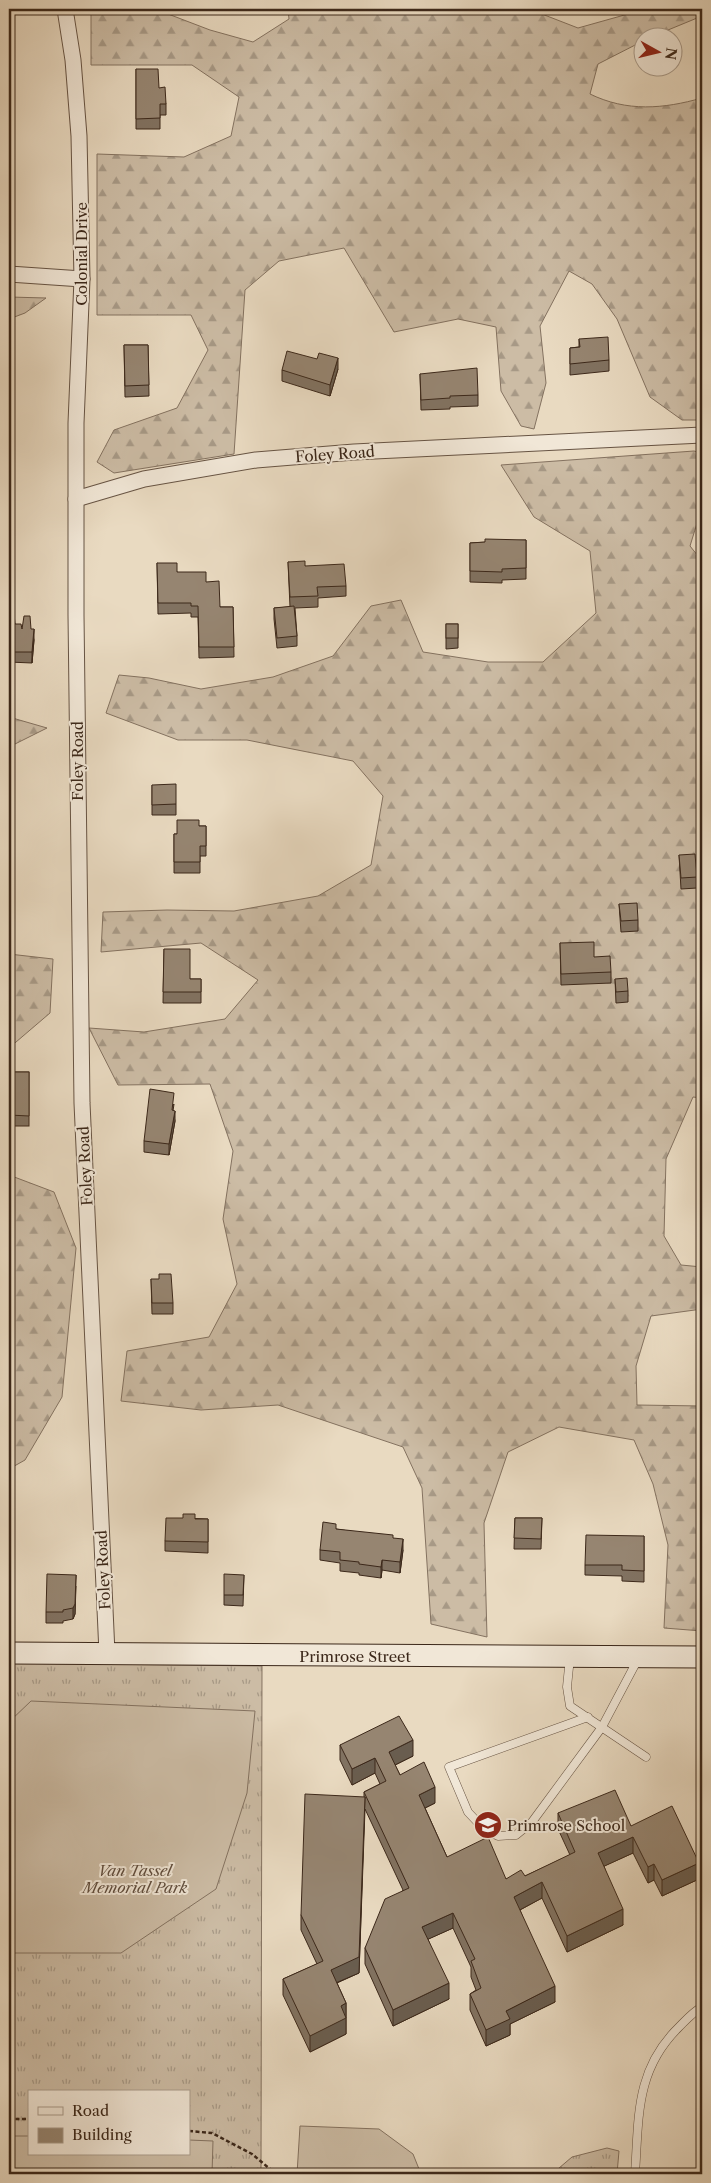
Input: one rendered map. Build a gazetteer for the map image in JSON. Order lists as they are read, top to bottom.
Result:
{
  "streets": {
    "main road": ["Primrose Street"],
    "street": ["Colonial Drive", "Foley Road"]
  },
  "crossings": [
    ["Colonial Drive", "Foley Road"],
    ["Foley Road", "Primrose Street"]
  ],
  "parks": ["Van Tassel Memorial Park"],
  "places": {
    "school or university": ["Primrose School"]
  },
  "legend": ["Road", "Building"],
  "north": "right"
}
